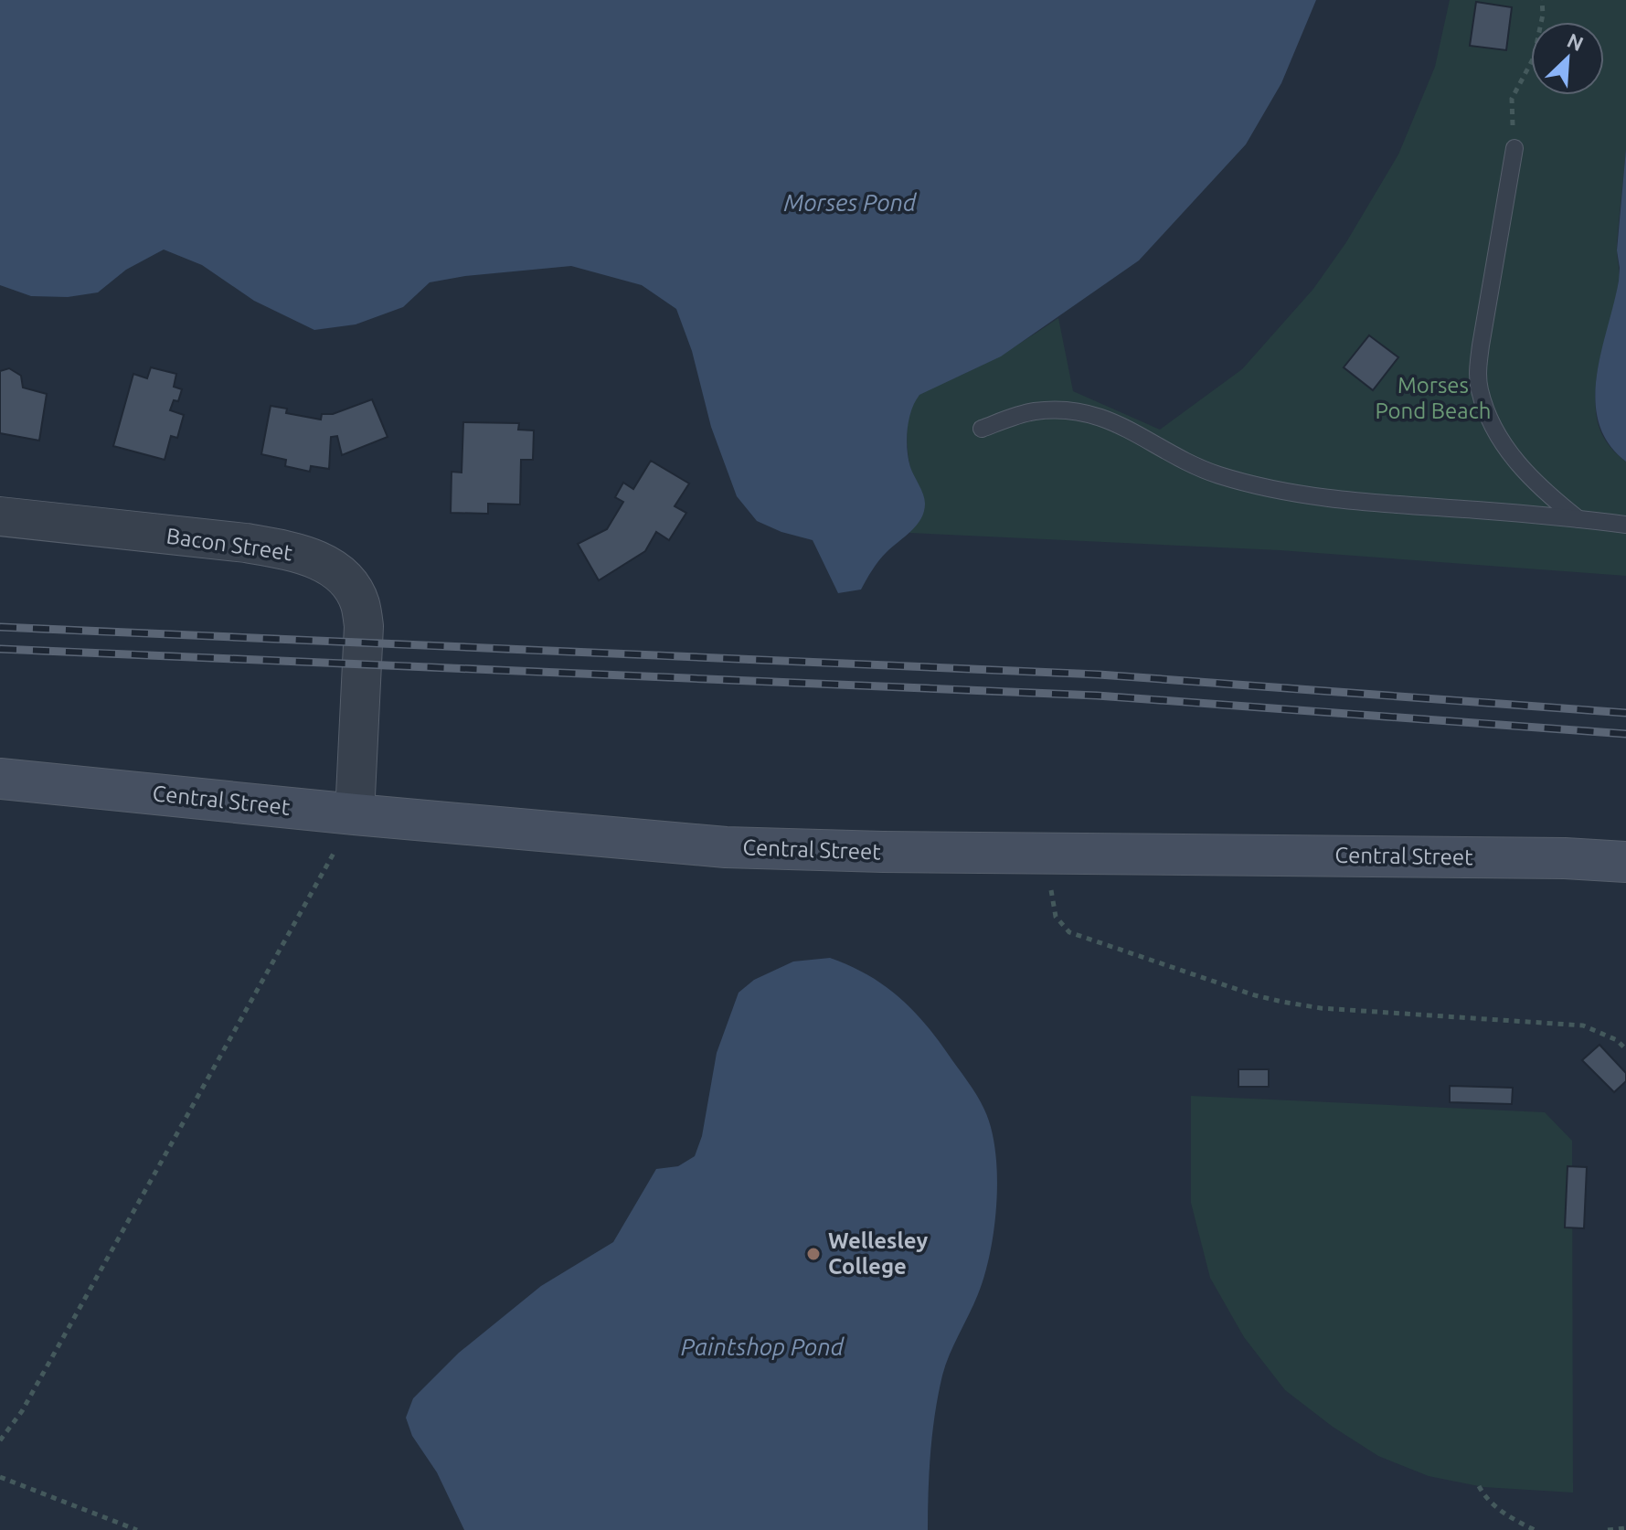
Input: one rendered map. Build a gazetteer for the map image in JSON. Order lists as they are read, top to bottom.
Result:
{
  "streets": {
    "main road": ["Central Street"],
    "street": ["Bacon Street"]
  },
  "crossings": [
    ["Bacon Street", "Central Street"]
  ],
  "water": ["Morses Pond", "Paintshop Pond"],
  "parks": ["Morses Pond Beach"],
  "places": ["Wellesley College"],
  "north": "top right"
}
